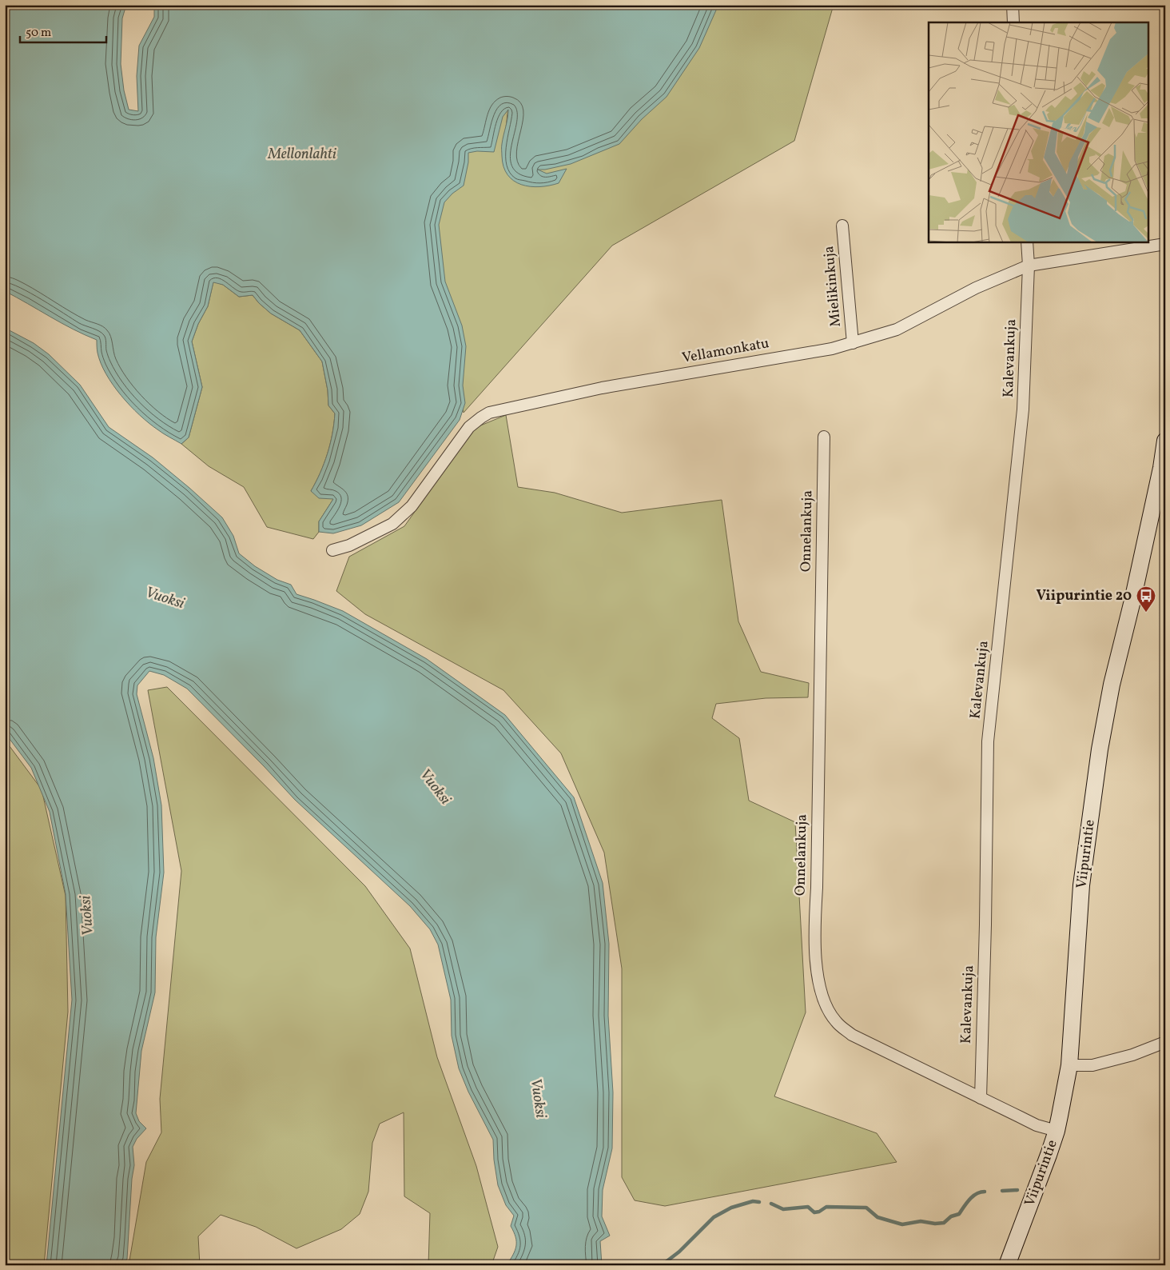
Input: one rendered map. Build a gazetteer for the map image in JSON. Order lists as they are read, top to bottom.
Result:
{
  "streets": {
    "main road": ["Viipurintie"],
    "street": [
      "Mielikinkuja",
      "Vellamonkatu",
      "Kalevankuja",
      "Onnelankuja"
    ]
  },
  "crossings": [
    ["Mielikinkuja", "Vellamonkatu"],
    ["Vellamonkatu", "Kalevankuja"],
    ["Kalevankuja", "Onnelankuja"],
    ["Onnelankuja", "Viipurintie"]
  ],
  "water": ["Mellonlahti", "Vuoksi"],
  "places": {
    "bus stop": ["Viipurintie 20"]
  },
  "scale_bar": "50 m"
}
